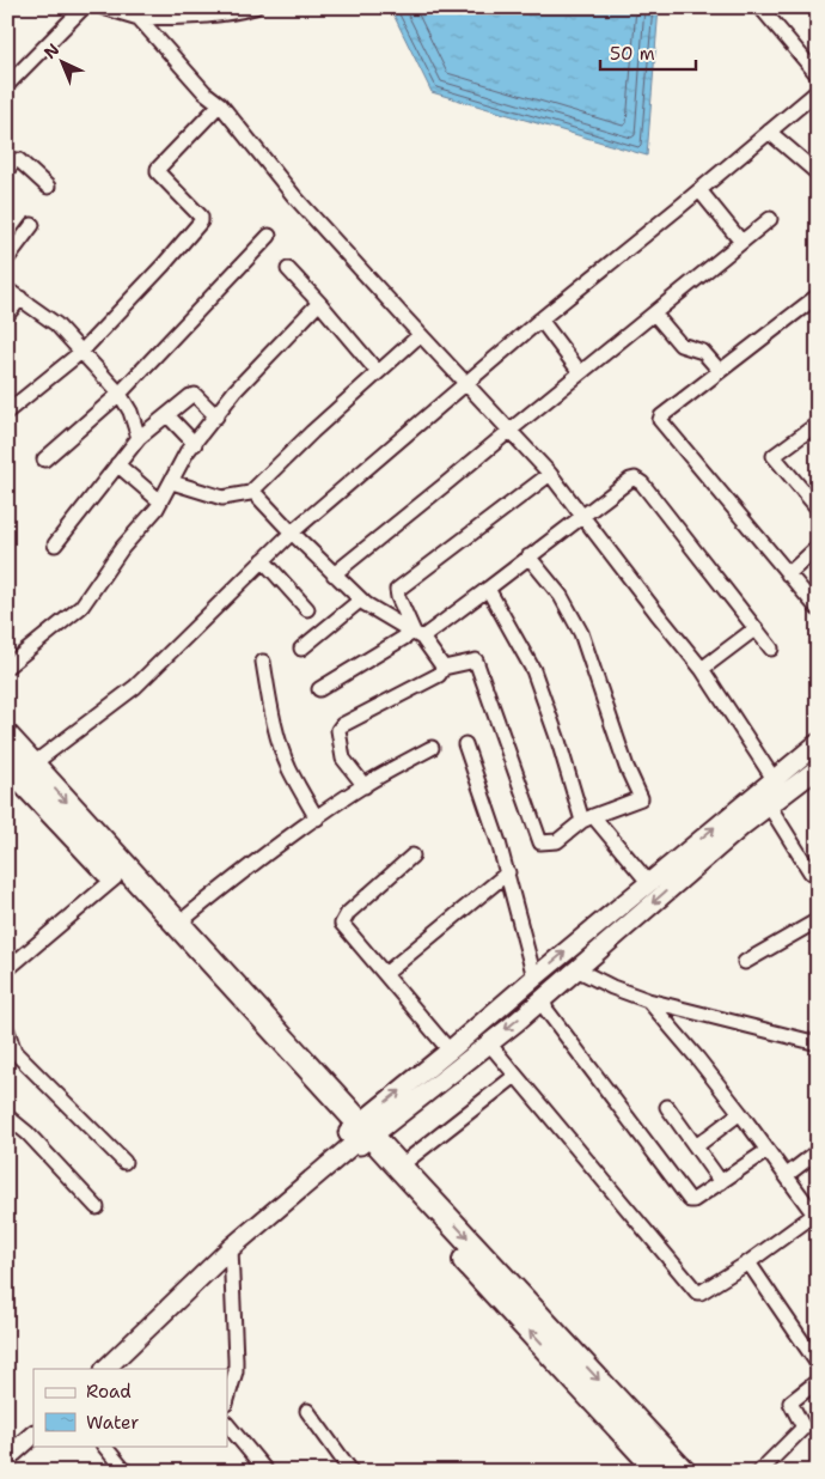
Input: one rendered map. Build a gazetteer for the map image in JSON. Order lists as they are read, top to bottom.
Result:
{
  "legend": ["Road", "Water"],
  "scale_bar": "50 m",
  "north": "top left"
}
